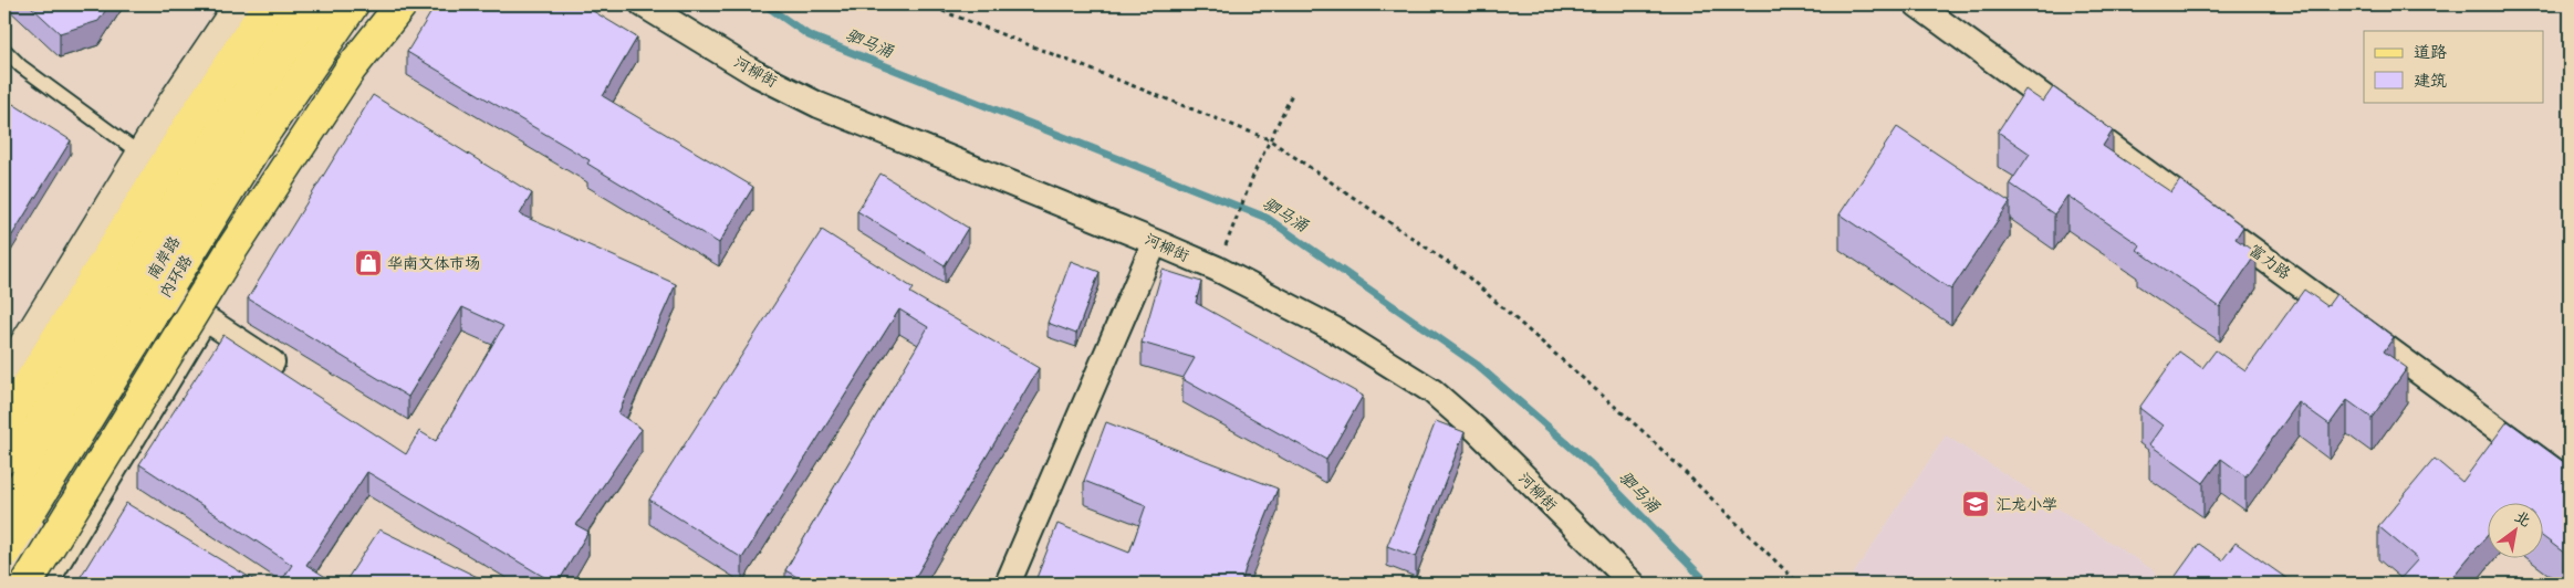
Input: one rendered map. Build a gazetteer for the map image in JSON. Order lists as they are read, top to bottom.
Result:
{
  "streets": {
    "main road": ["南岸路", "内环路"],
    "street": ["河柳街", "富力路"]
  },
  "water": ["驷马涌"],
  "places": {
    "shop": ["华南文体市场"],
    "school or university": ["汇龙小学"]
  },
  "legend": ["道路", "建筑"],
  "north": "top right"
}
